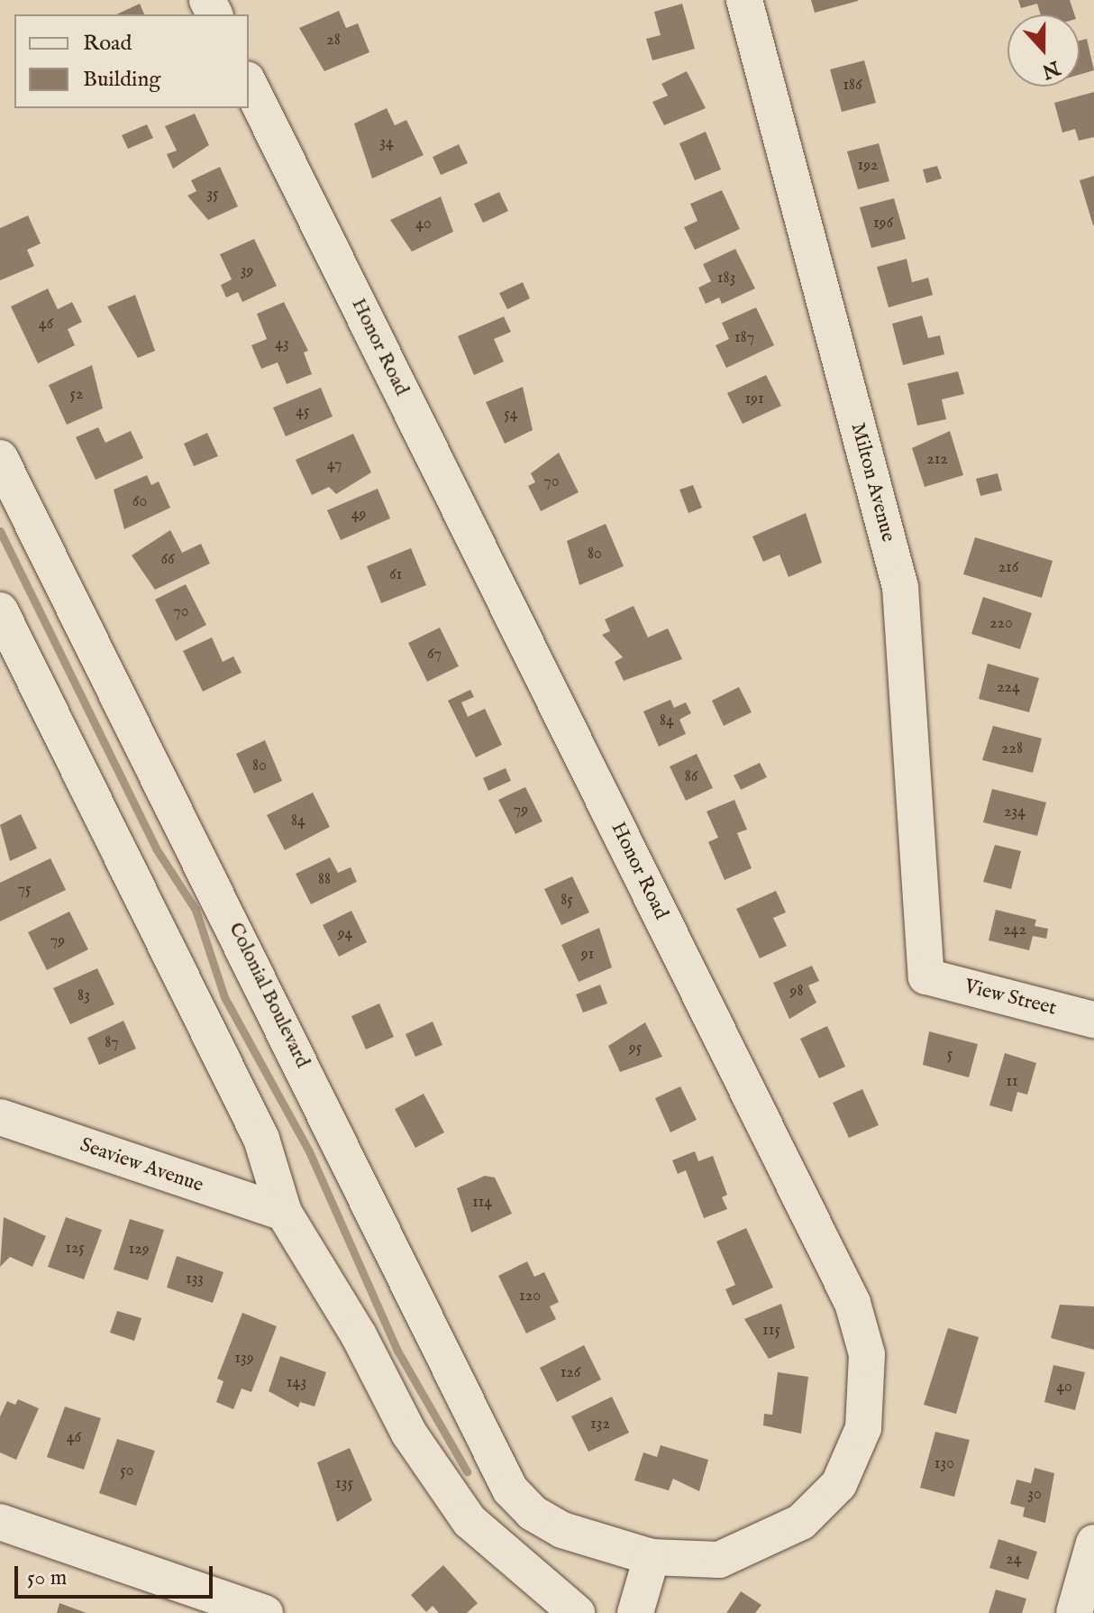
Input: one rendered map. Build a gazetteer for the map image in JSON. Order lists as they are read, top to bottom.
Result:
{
  "streets": {
    "street": [
      "Honor Road",
      "Milton Avenue",
      "Colonial Boulevard",
      "View Street",
      "Seaview Avenue"
    ]
  },
  "crossings": [
    ["Honor Road", "Colonial Boulevard"],
    ["Milton Avenue", "View Street"]
  ],
  "house_numbers": [
    "28",
    "186",
    "34",
    "192",
    "35",
    "196",
    "40",
    "39",
    "183",
    "46",
    "187",
    "43",
    "52",
    "191",
    "45",
    "54",
    "212",
    "47",
    "70",
    "60",
    "49",
    "80",
    "66",
    "216",
    "61",
    "70",
    "220",
    "67",
    "224",
    "84",
    "228",
    "80",
    "86",
    "79",
    "234",
    "84",
    "88",
    "75",
    "85",
    "242",
    "94",
    "79",
    "91",
    "98",
    "83",
    "87",
    "95",
    "5",
    "11",
    "114",
    "125",
    "129",
    "133",
    "120",
    "115",
    "139",
    "126",
    "143",
    "40",
    "132",
    "46",
    "130",
    "50",
    "135",
    "30",
    "24"
  ],
  "legend": ["Road", "Building"],
  "scale_bar": "50 m",
  "north": "bottom"
}
